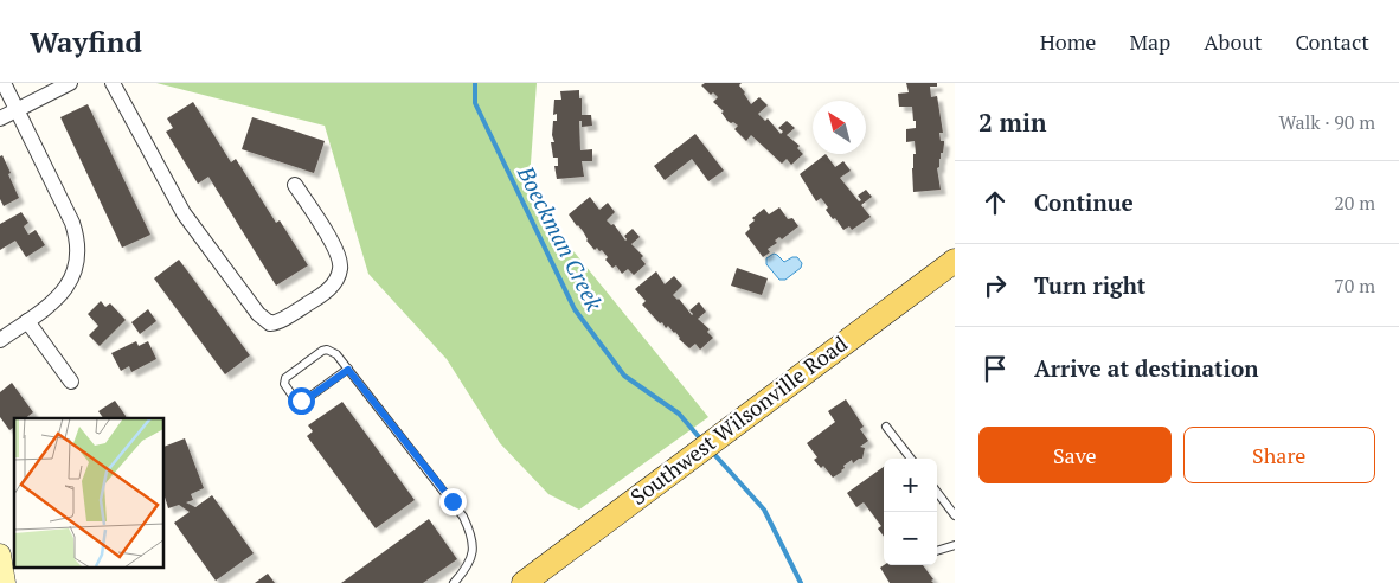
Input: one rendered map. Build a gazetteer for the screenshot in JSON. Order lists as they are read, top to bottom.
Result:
{
  "streets": {
    "main road": ["Southwest Wilsonville Road"]
  },
  "water": ["Boeckman Creek"],
  "north": "top left",
  "page": {
    "header": "Wayfind",
    "nav": [
      "Home",
      "Map",
      "About",
      "Contact"
    ],
    "heading": ["2 min", "Walk · 90 m"],
    "list": [
      ["Continue", "20 m"],
      ["Turn right", "70 m"],
      "Arrive at destination"
    ],
    "buttons": ["Save", "Share"],
    "map_buttons": ["+", "−"]
  }
}
